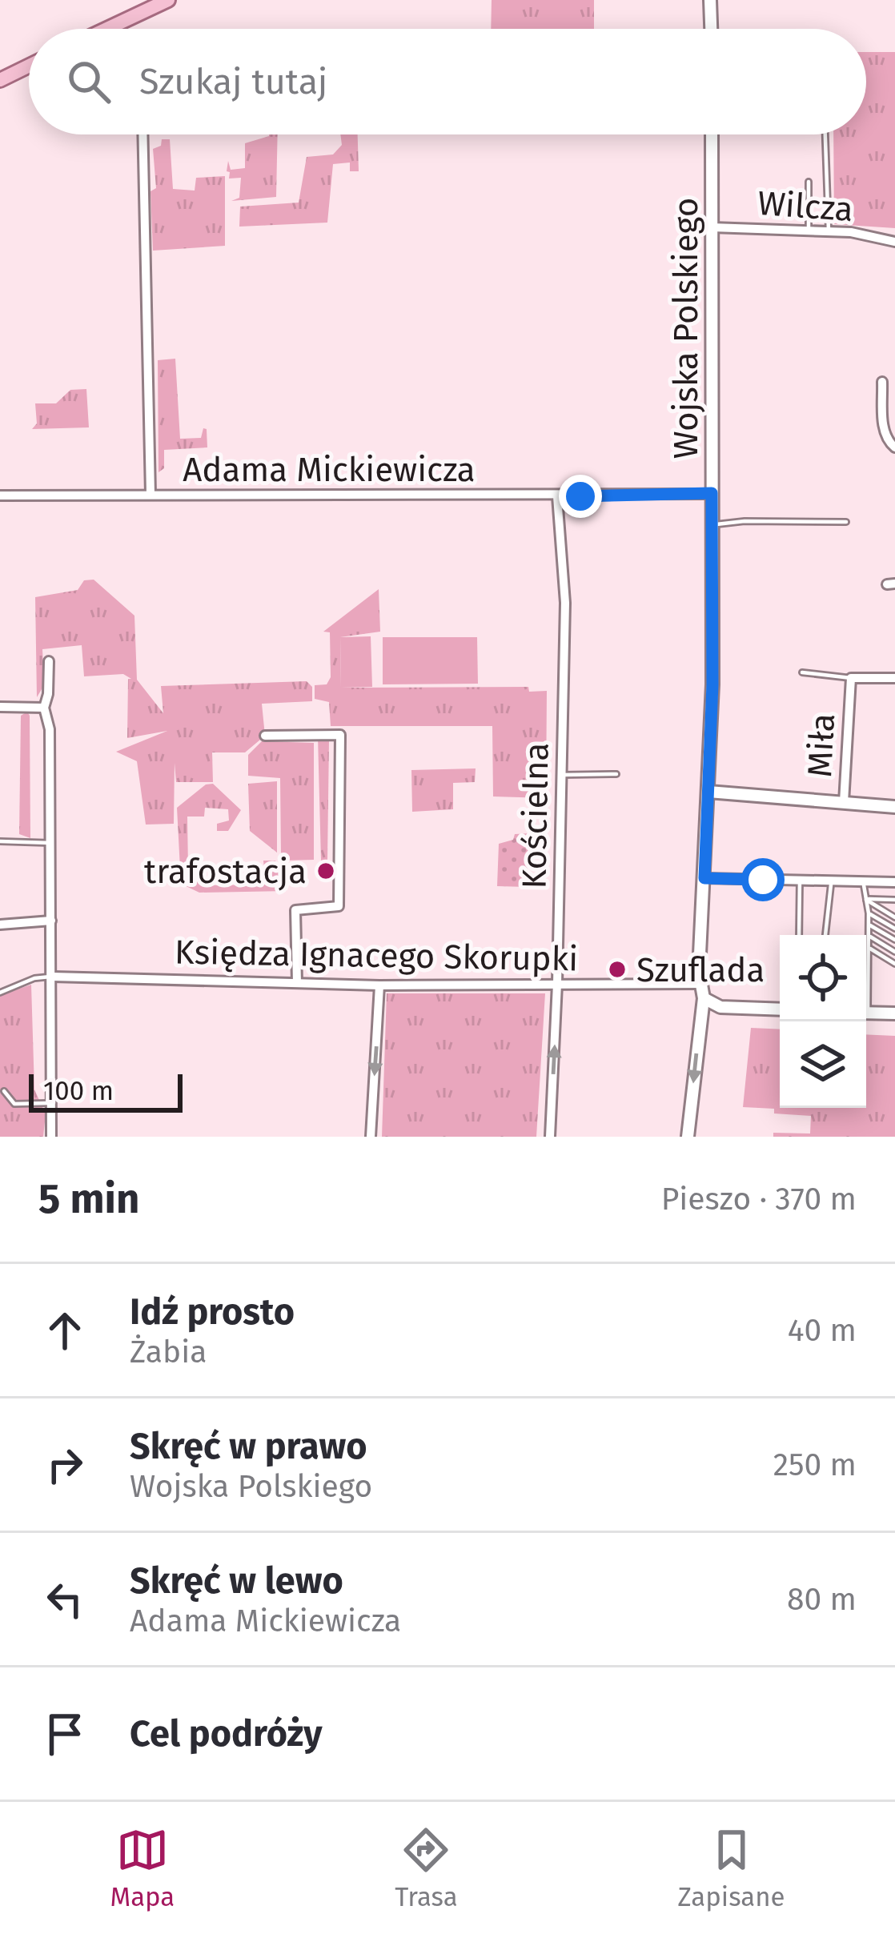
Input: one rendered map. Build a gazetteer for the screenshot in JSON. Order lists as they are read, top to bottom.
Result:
{
  "streets": {
    "street": [
      "Wilcza",
      "Wojska Polskiego",
      "Adama Mickiewicza",
      "Miła",
      "Kościelna",
      "Księdza Ignacego Skorupki"
    ]
  },
  "crossings": [
    ["Wilcza", "Wojska Polskiego"],
    ["Wojska Polskiego", "Adama Mickiewicza"],
    ["Wojska Polskiego", "Księdza Ignacego Skorupki"],
    ["Adama Mickiewicza", "Kościelna"],
    ["Kościelna", "Księdza Ignacego Skorupki"]
  ],
  "places": ["trafostacja", "Szuflada"],
  "scale_bar": "100 m",
  "page": {
    "search": "Szukaj tutaj",
    "scale": "100 m",
    "heading": ["5 min", "Pieszo · 370 m"],
    "list": [
      ["Idź prosto", "Żabia", "40 m"],
      ["Skręć w prawo", "Wojska Polskiego", "250 m"],
      ["Skręć w lewo", "Adama Mickiewicza", "80 m"],
      "Cel podróży"
    ],
    "nav": ["Mapa", "Trasa", "Zapisane"]
  }
}
